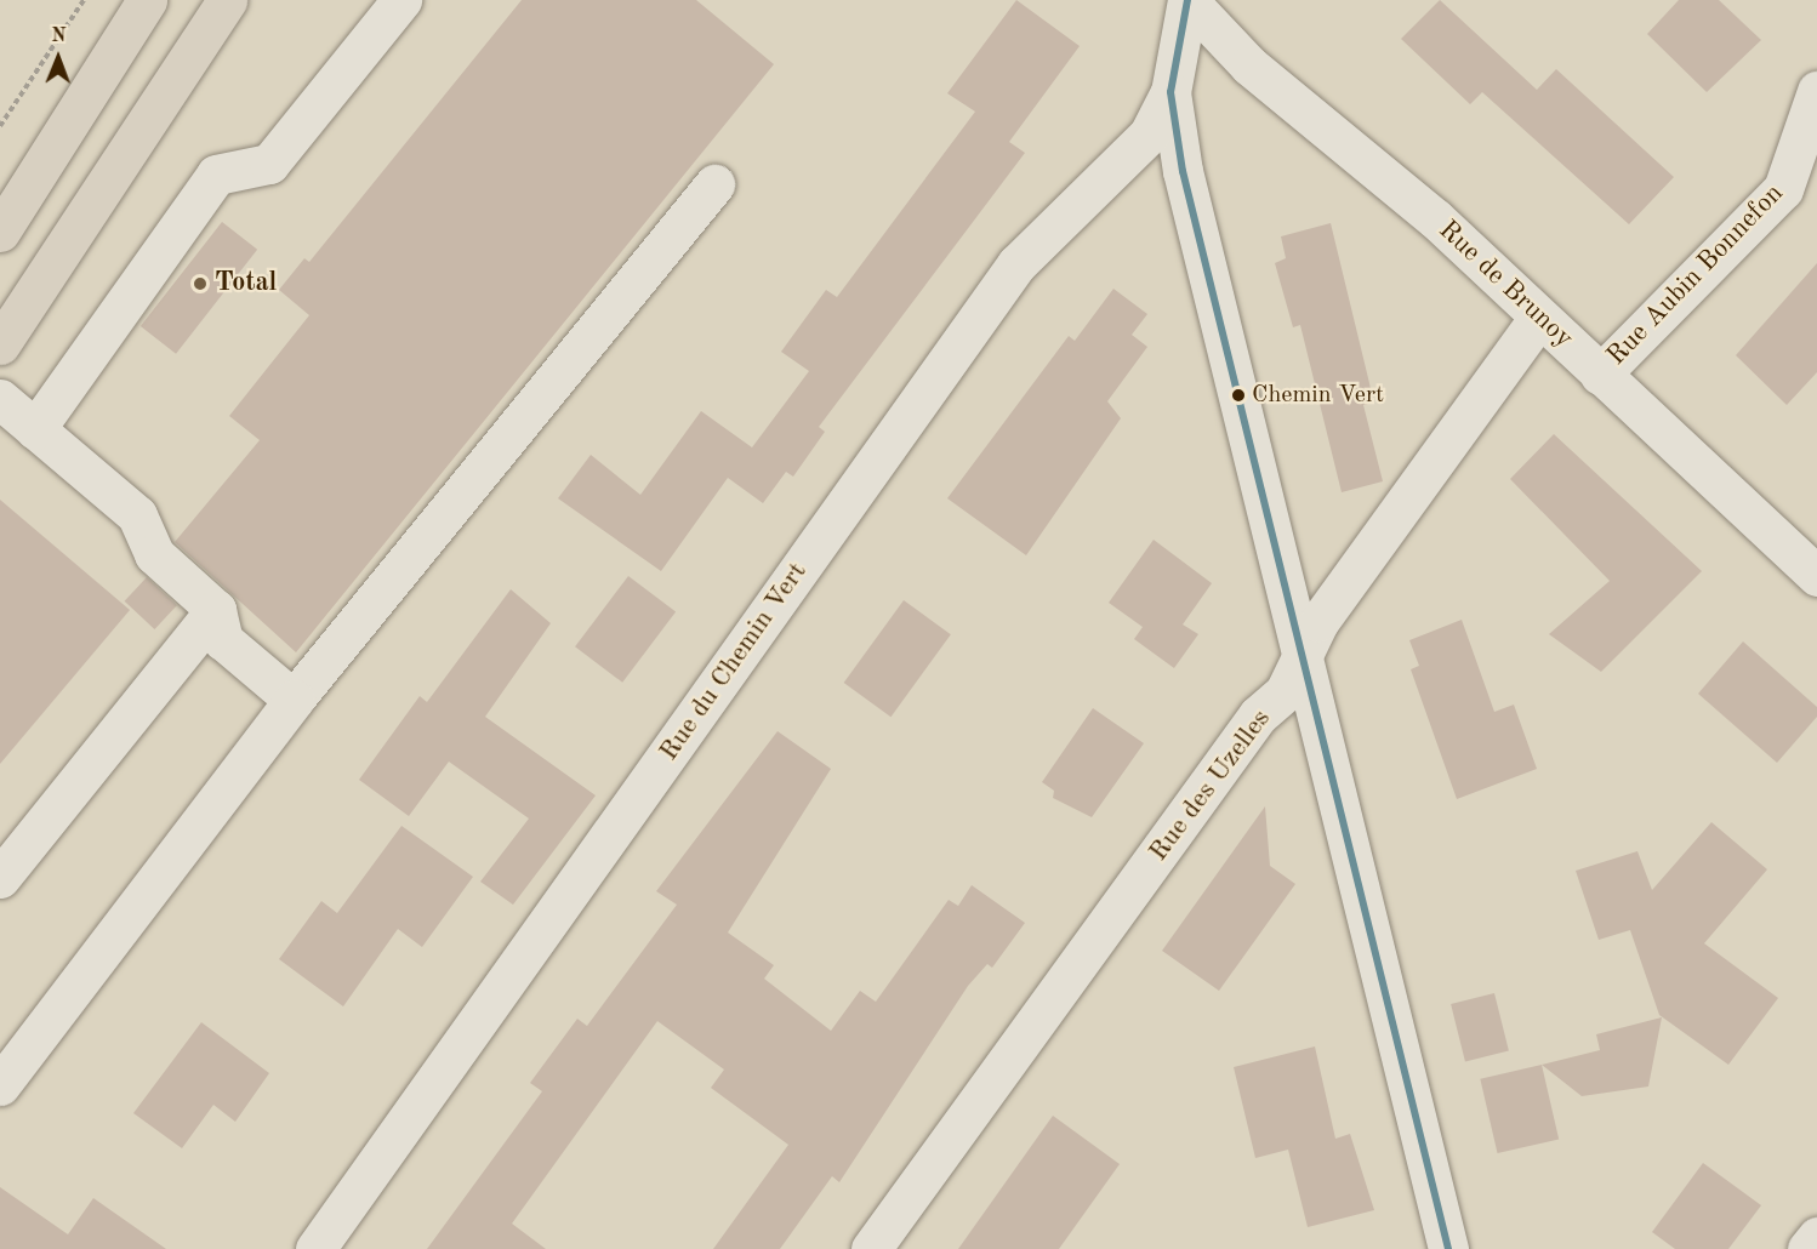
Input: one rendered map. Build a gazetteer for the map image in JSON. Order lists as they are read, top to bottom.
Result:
{
  "streets": {
    "street": [
      "Rue Aubin Bonnefon",
      "Rue de Brunoy",
      "Rue du Chemin Vert",
      "Rue des Uzelles"
    ]
  },
  "crossings": [
    ["Rue Aubin Bonnefon", "Rue de Brunoy"],
    ["Rue de Brunoy", "Rue des Uzelles"]
  ],
  "places": ["Total", "Chemin Vert"],
  "north": "top"
}
